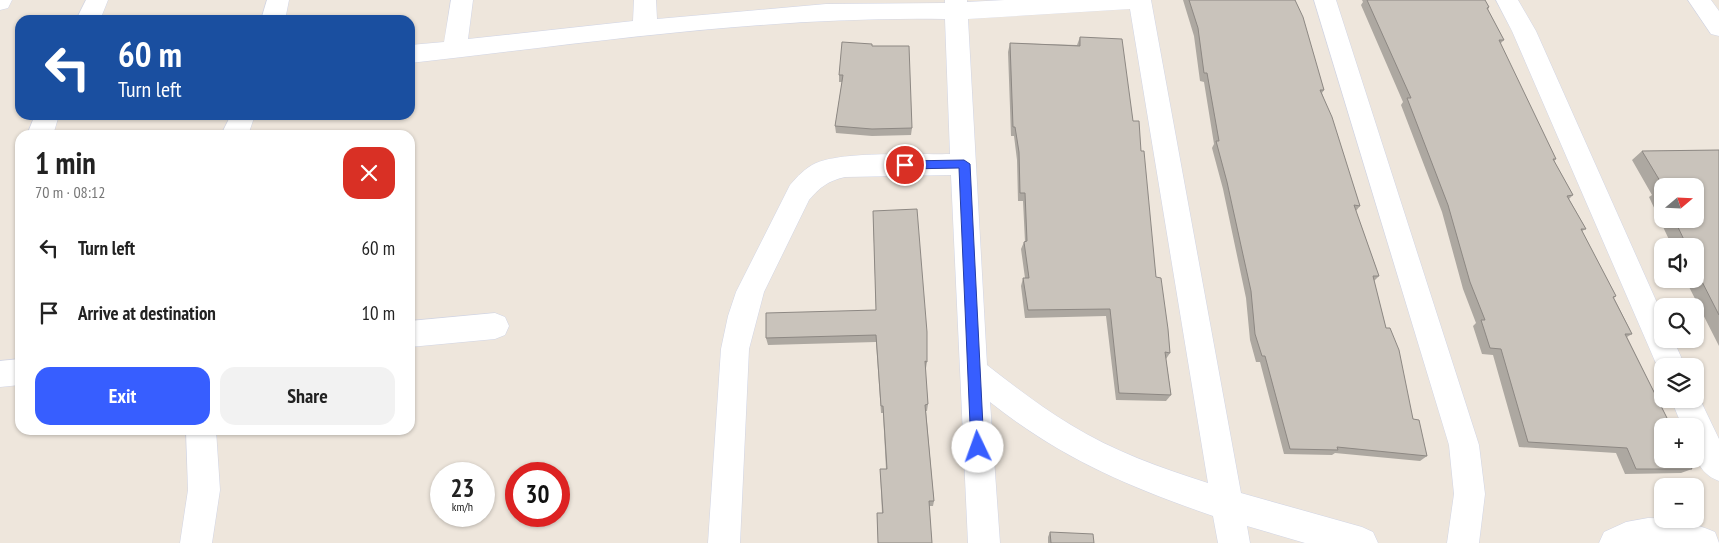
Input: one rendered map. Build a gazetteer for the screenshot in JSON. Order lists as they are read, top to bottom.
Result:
{
  "north": "right",
  "page": {
    "turn": ["60 m", "Turn left"],
    "heading": ["1 min", "70 m · 08:12"],
    "map_buttons": ["+", "−"],
    "list": [
      {
        "name": "Turn left",
        "value": "60 m"
      },
      {
        "name": "Arrive at destination",
        "value": "10 m"
      }
    ],
    "buttons": ["Exit", "Share"],
    "speed": "23 km/h",
    "limit": "30"
  }
}
